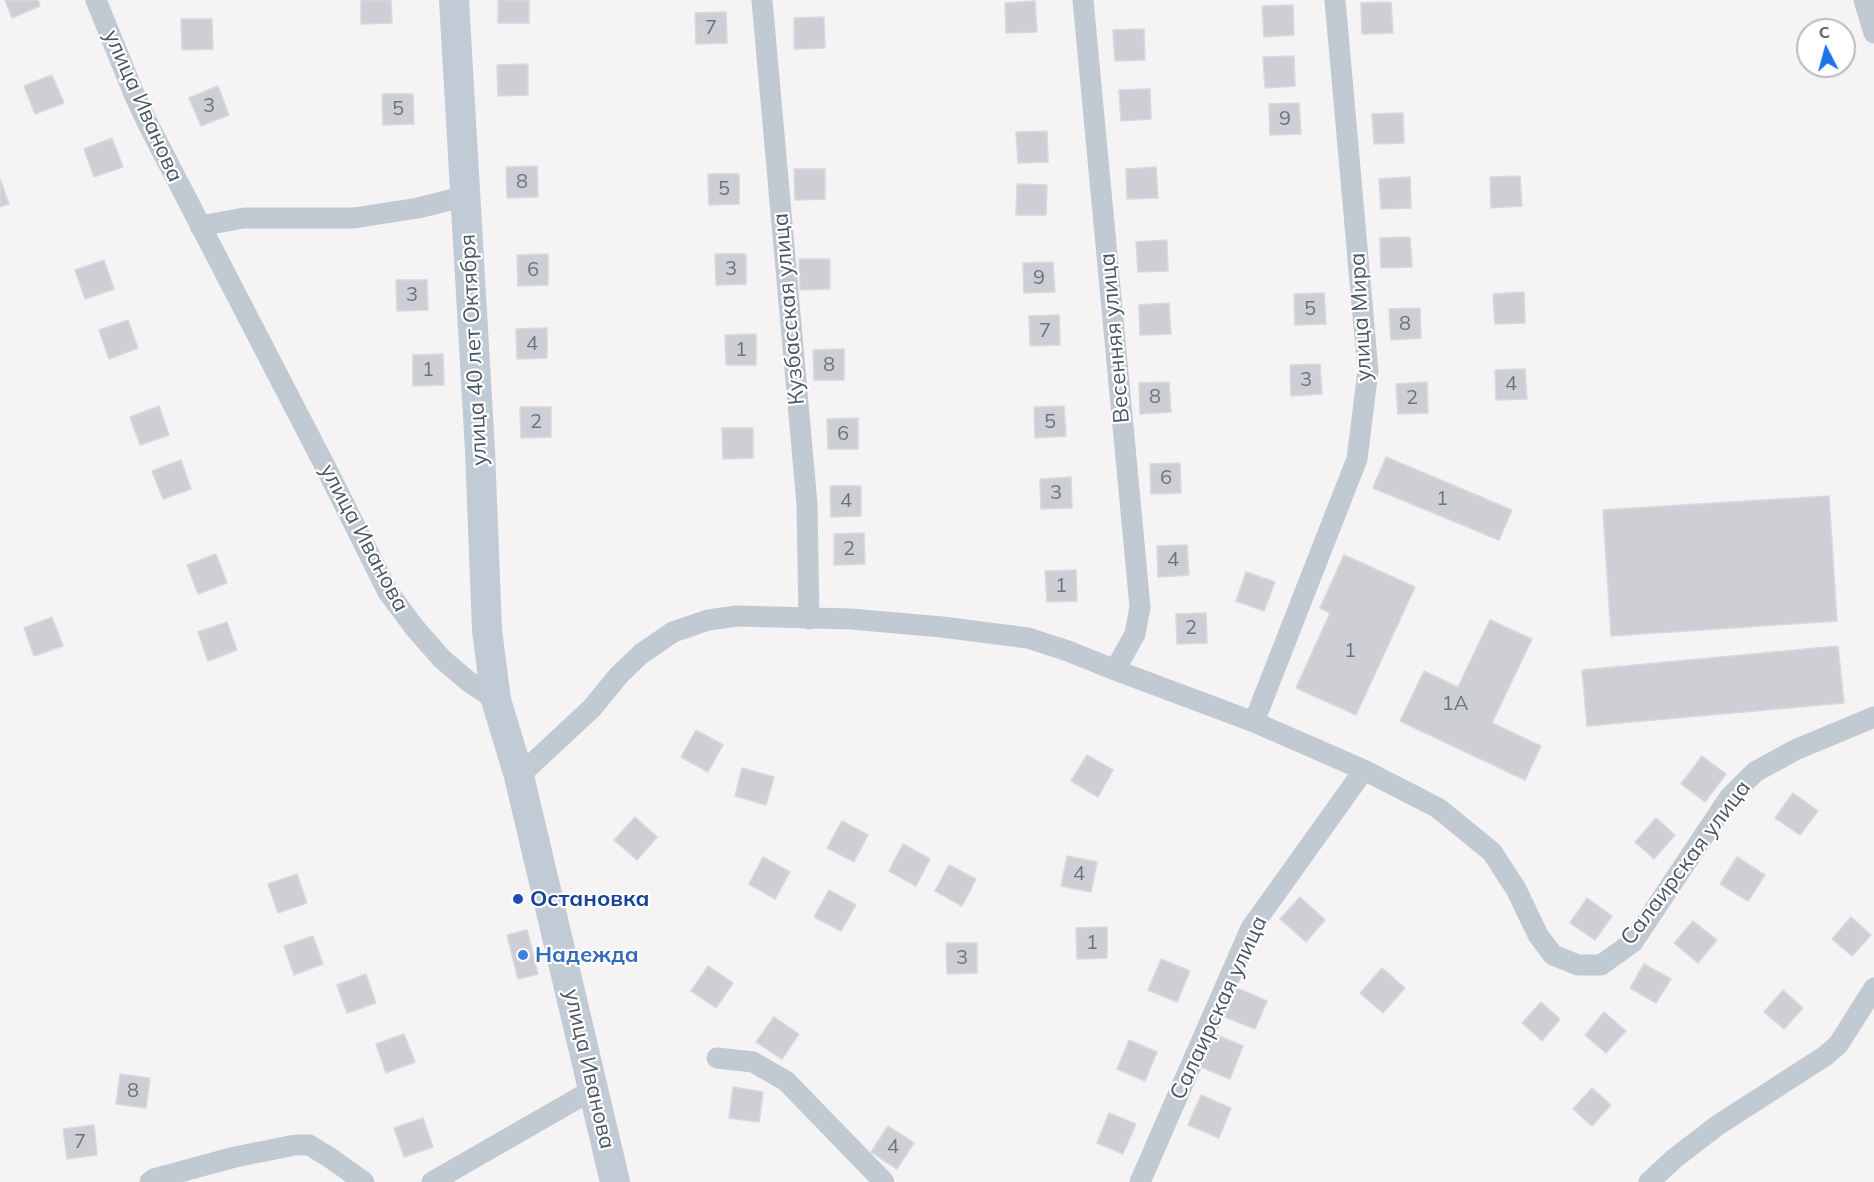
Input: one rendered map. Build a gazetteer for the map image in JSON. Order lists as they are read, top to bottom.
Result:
{
  "streets": {
    "street": [
      "улица Иванова",
      "Кузбасская улица",
      "улица Мира",
      "Весенняя улица",
      "улица 40 лет Октября",
      "Салаирская улица"
    ]
  },
  "crossings": [
    ["улица Иванова", "улица 40 лет Октября"]
  ],
  "places": ["Остановка", "Надежда"],
  "house_numbers": [
    "7",
    "3",
    "5",
    "9",
    "8",
    "5",
    "3",
    "6",
    "9",
    "3",
    "5",
    "8",
    "7",
    "4",
    "1",
    "8",
    "1",
    "3",
    "4",
    "8",
    "2",
    "2",
    "5",
    "6",
    "6",
    "3",
    "1",
    "4",
    "2",
    "4",
    "1",
    "2",
    "1",
    "1А",
    "4",
    "1",
    "3",
    "8",
    "7",
    "4"
  ],
  "north": "top"
}
